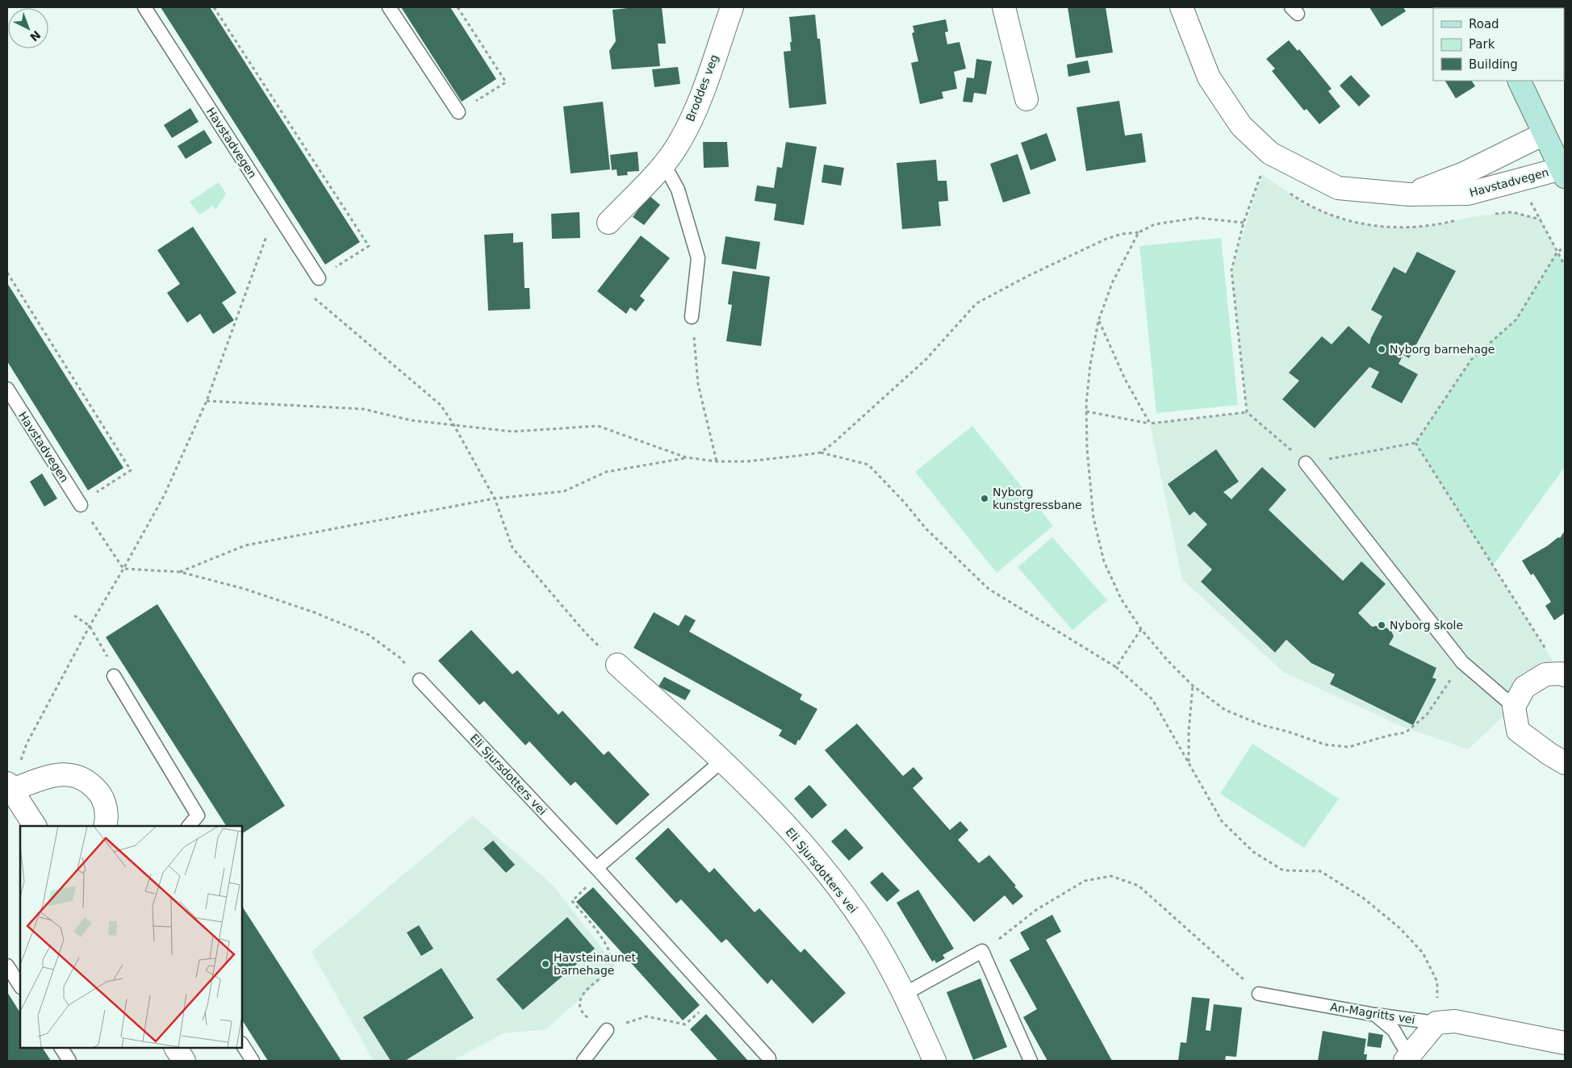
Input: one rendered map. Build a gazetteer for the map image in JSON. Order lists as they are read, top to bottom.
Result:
{
  "streets": {
    "street": [
      "Broddes veg",
      "Havstadvegen",
      "Eli Sjursdotters vei",
      "An-Magritts vei"
    ]
  },
  "places": [
    "Nyborg barnehage",
    "Nyborg kunstgressbane",
    "Nyborg skole",
    "Havsteinaunet barnehage"
  ],
  "legend": ["Road", "Park", "Building"],
  "north": "bottom right"
}
